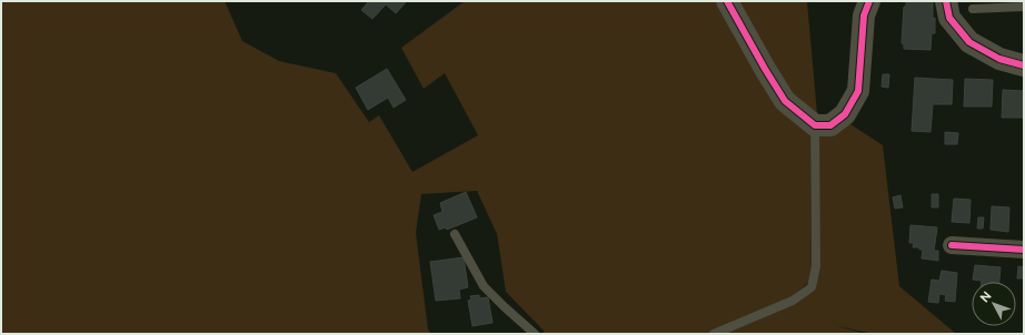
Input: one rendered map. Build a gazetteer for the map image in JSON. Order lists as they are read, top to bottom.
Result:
{
  "north": "top left"
}
